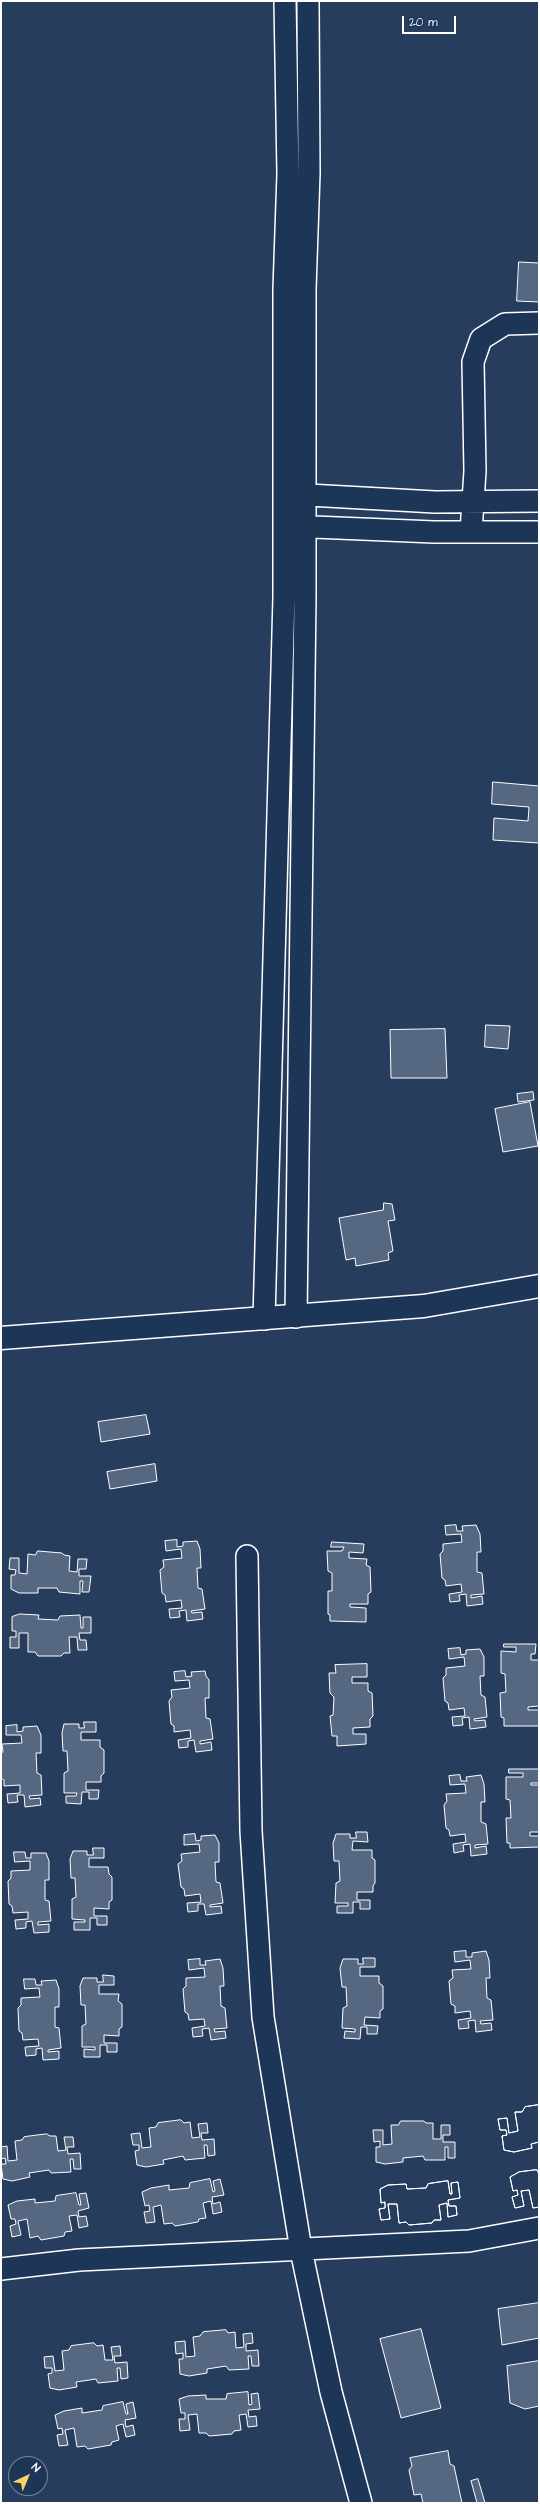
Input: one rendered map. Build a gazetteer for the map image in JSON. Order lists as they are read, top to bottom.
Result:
{
  "scale_bar": "20 m",
  "north": "top right"
}
